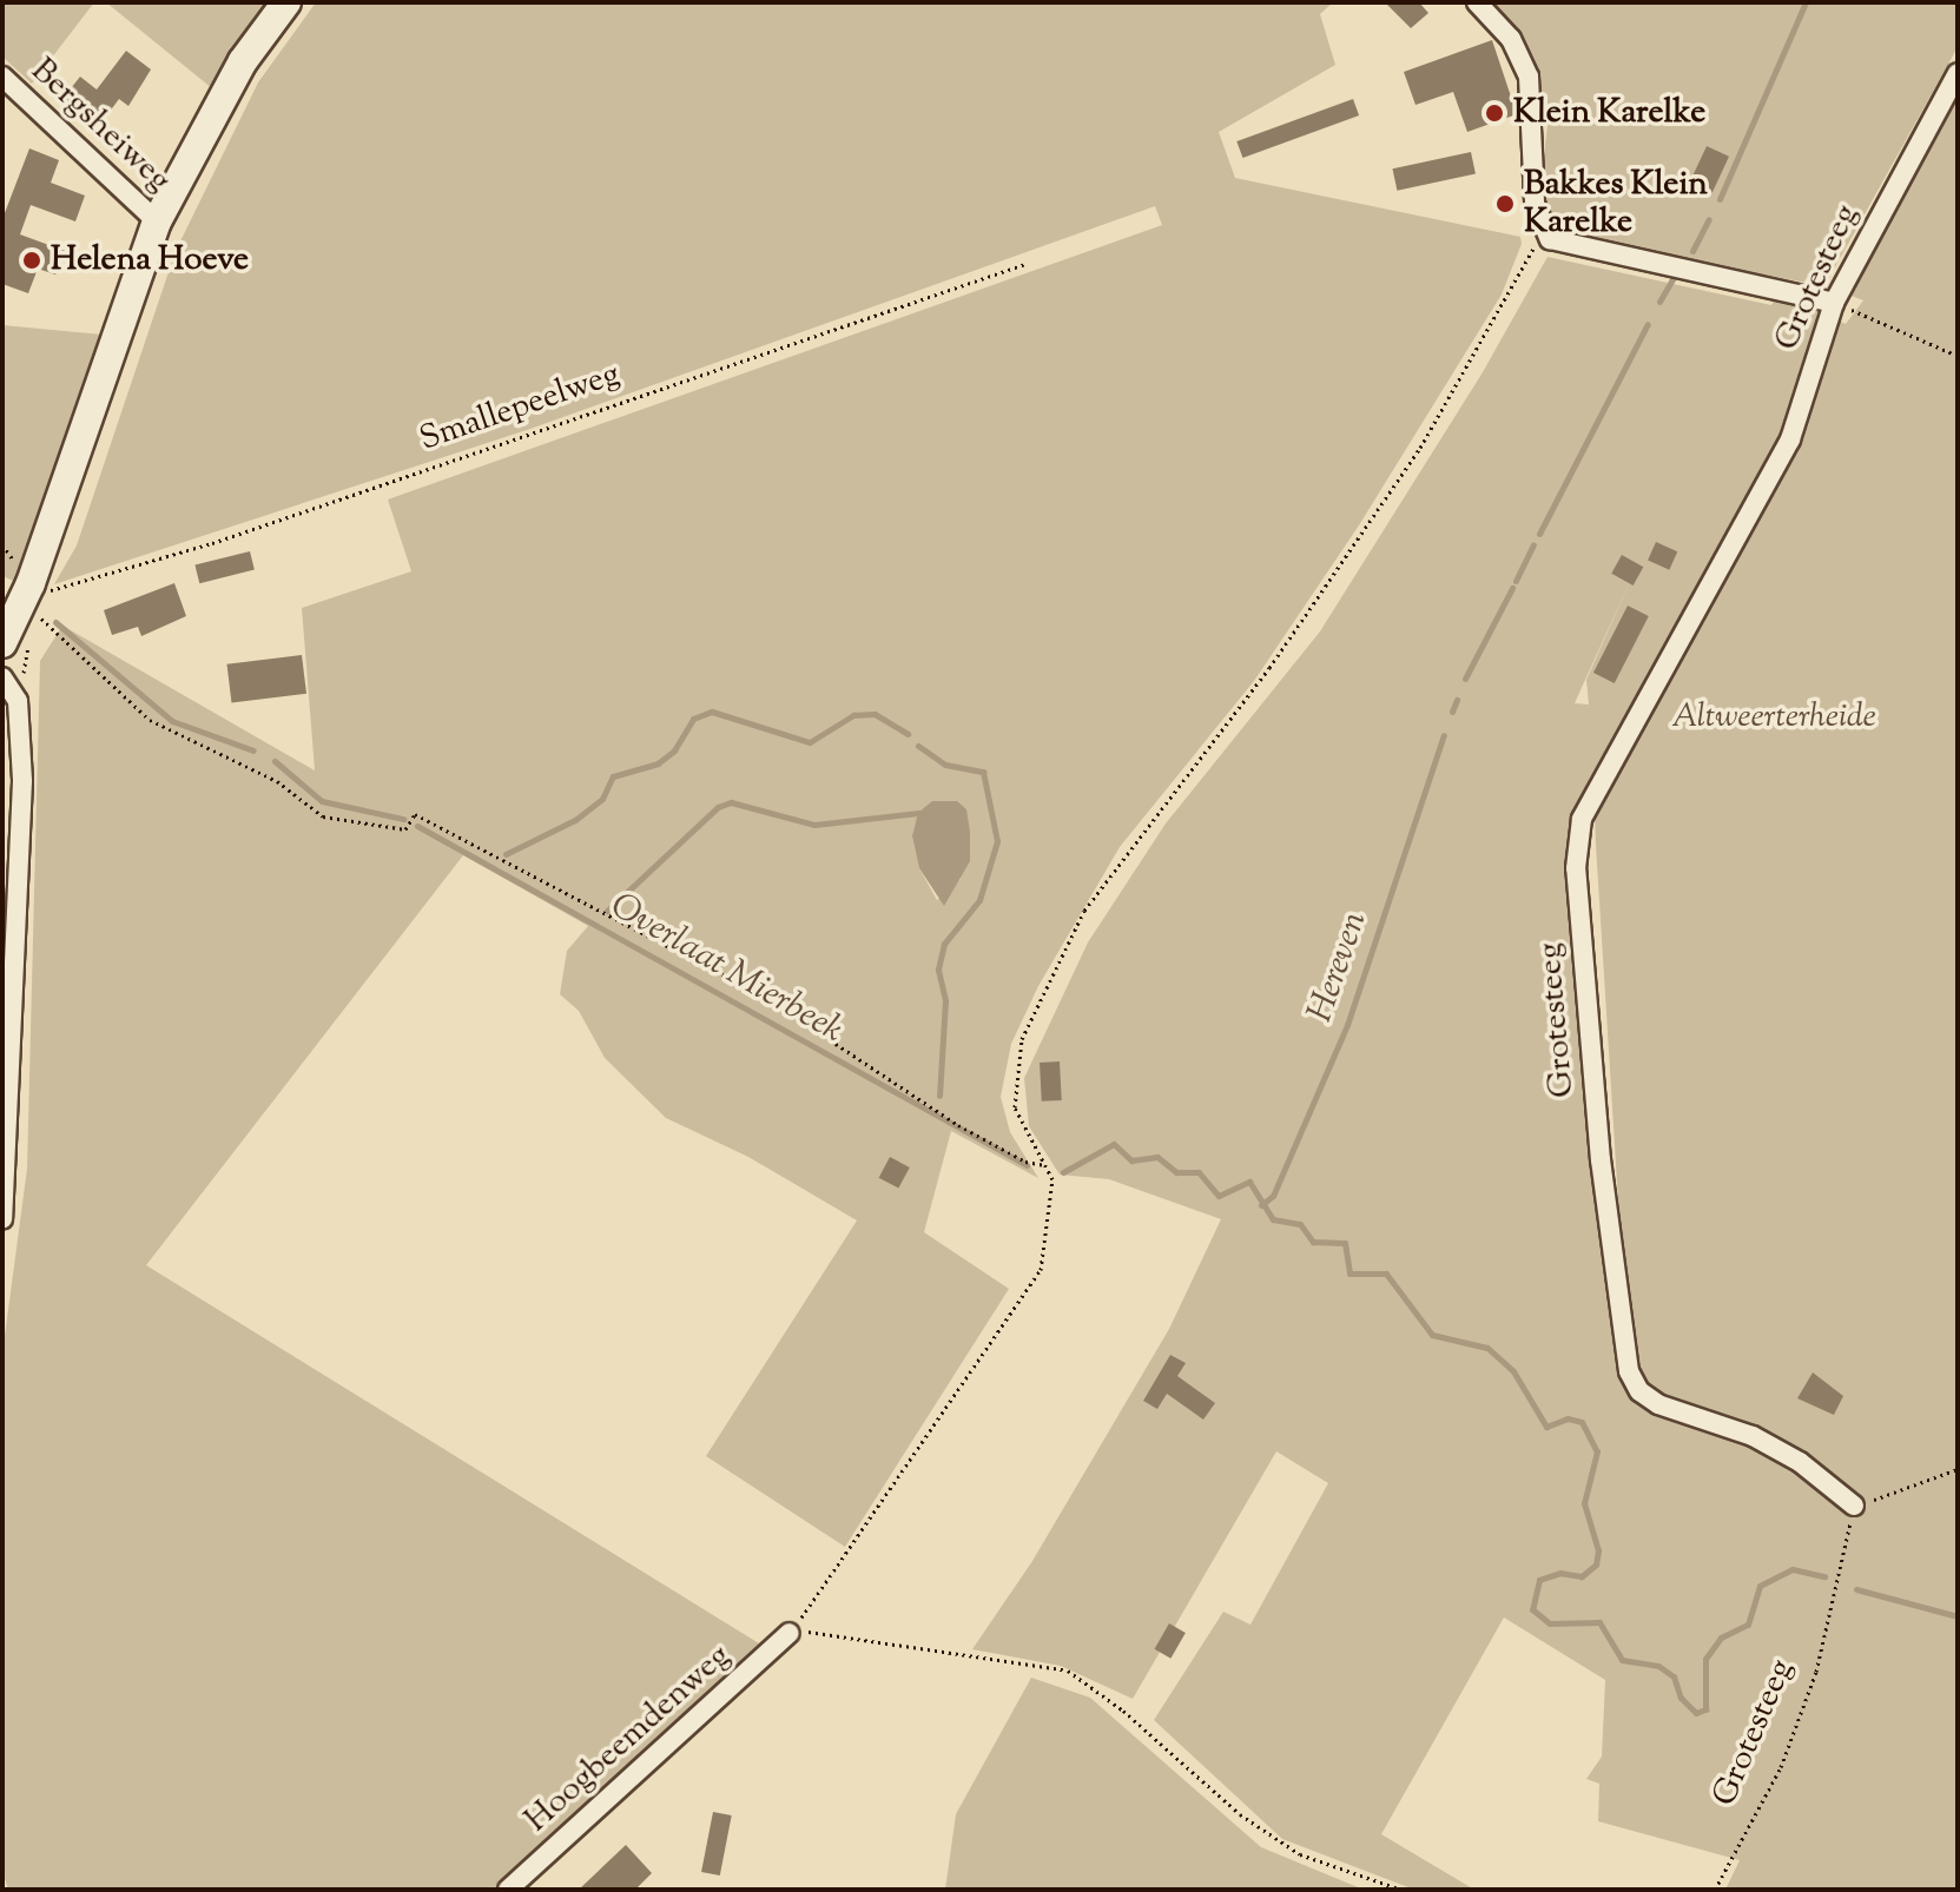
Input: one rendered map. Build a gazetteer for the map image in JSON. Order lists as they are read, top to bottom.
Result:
{
  "streets": {
    "street": ["Bergsheiweg", "Grotesteeg", "Hoogbeemdenweg"],
    "path": ["Smallepeelweg"]
  },
  "water": ["Hereven", "Overlaat Mierbeek"],
  "parks": ["Altweerterheide"],
  "places": ["Klein Karelke", "Bakkes Klein Karelke", "Helena Hoeve"]
}
